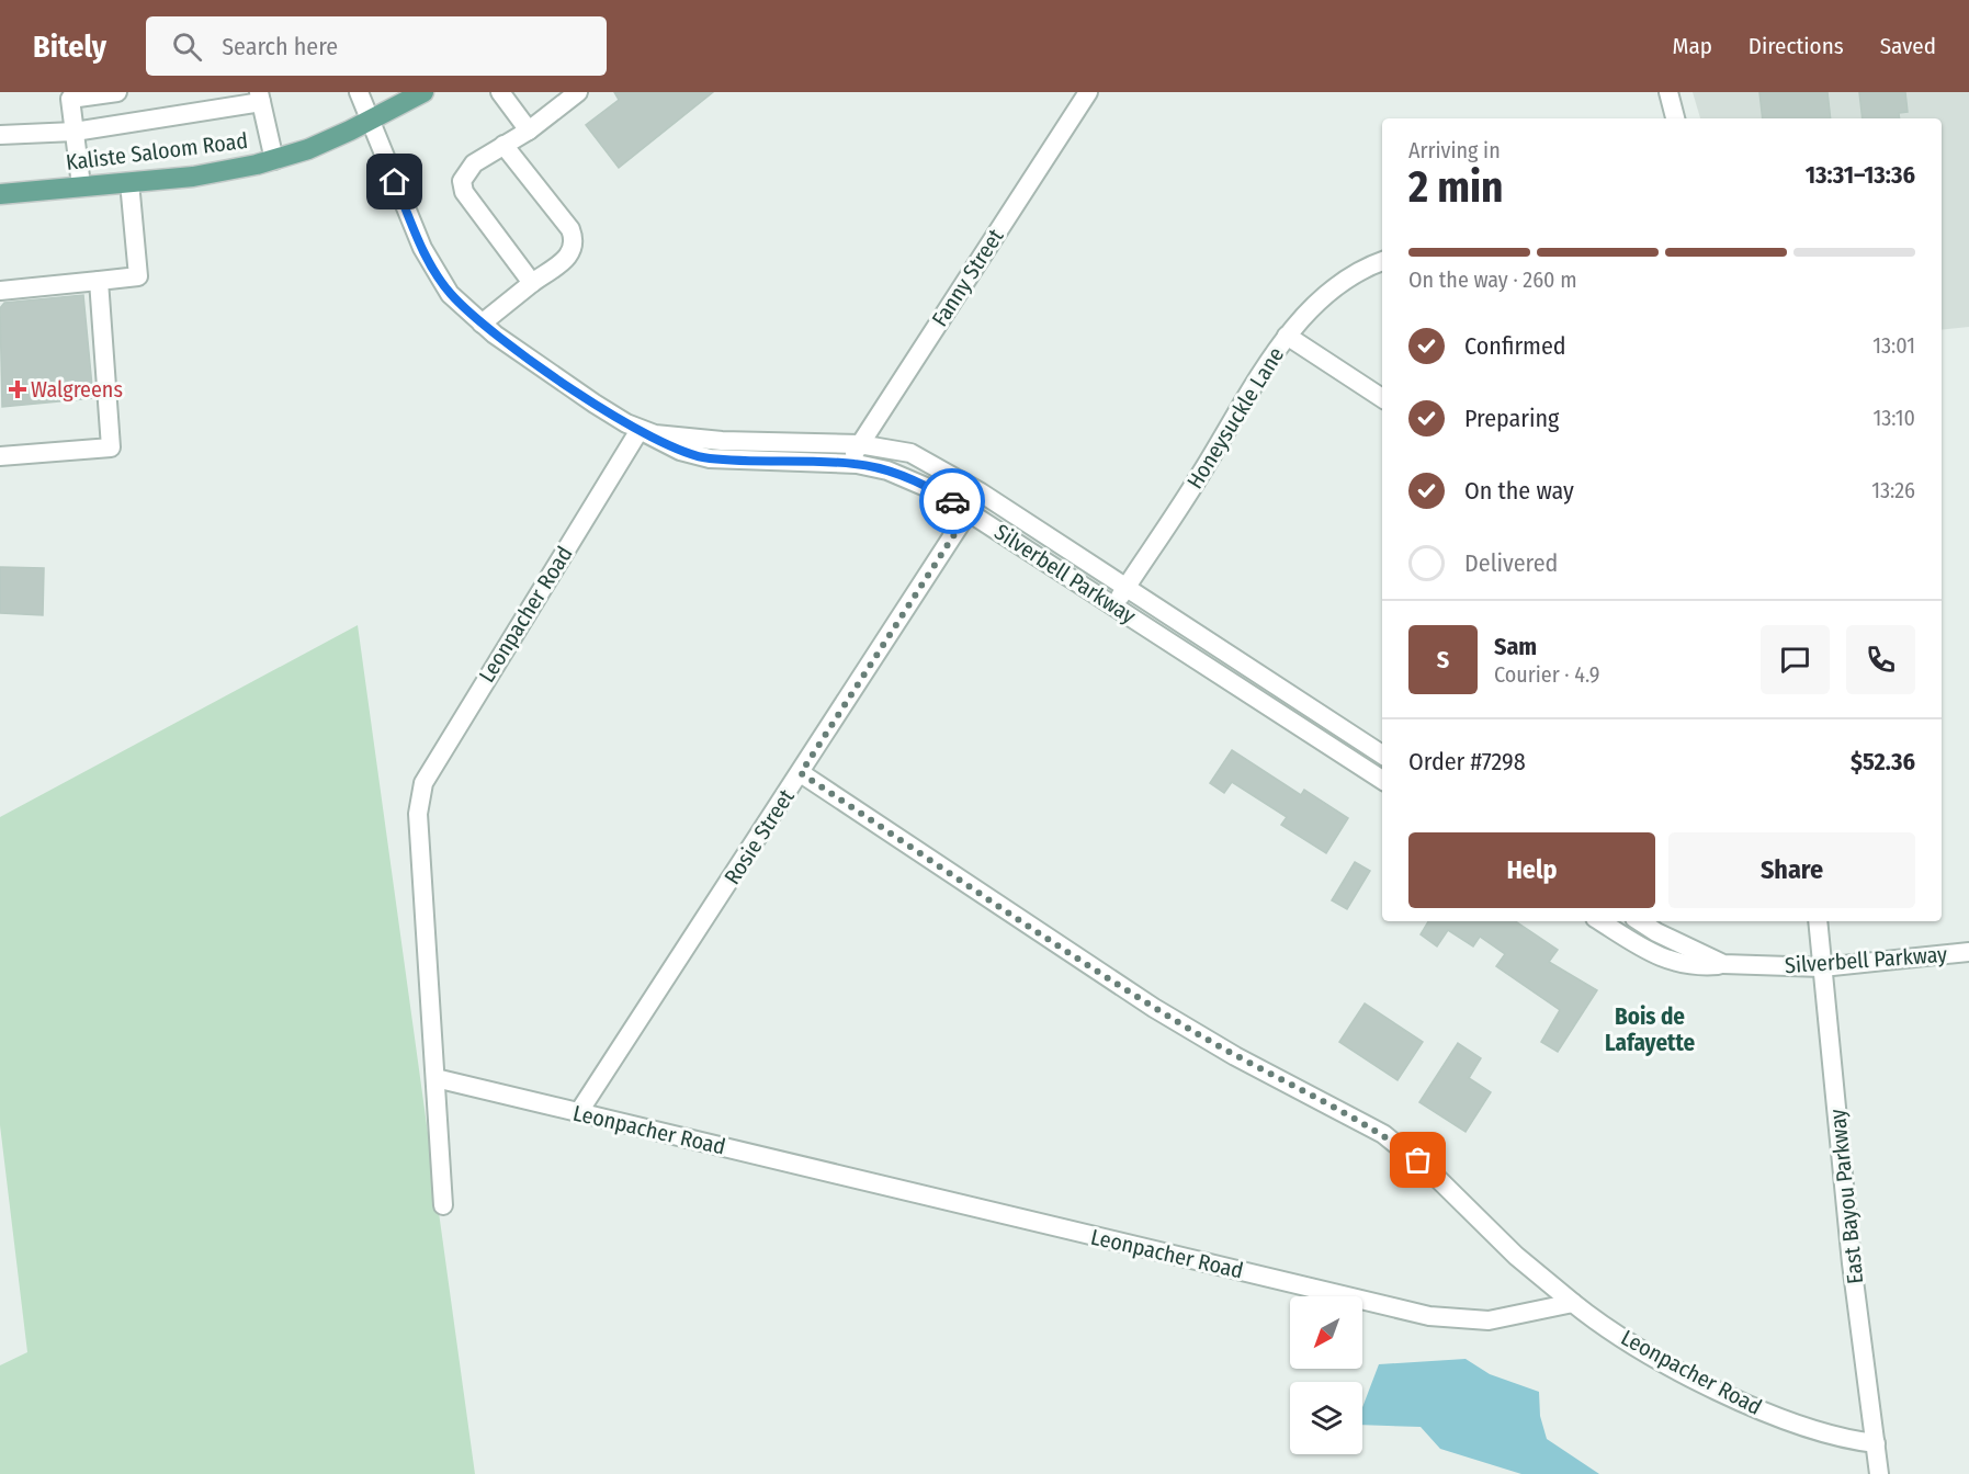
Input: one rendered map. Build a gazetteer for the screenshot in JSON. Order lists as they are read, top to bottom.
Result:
{
  "streets": {
    "main road": ["Kaliste Saloom Road"],
    "street": [
      "Fanny Street",
      "Honeysuckle Lane",
      "Silverbell Parkway",
      "Leonpacher Road",
      "Rosie Street",
      "East Bayou Parkway"
    ]
  },
  "crossings": [
    ["Kaliste Saloom Road", "Silverbell Parkway"],
    ["Fanny Street", "Silverbell Parkway"],
    ["Honeysuckle Lane", "Silverbell Parkway"],
    ["Silverbell Parkway", "Leonpacher Road"],
    ["Silverbell Parkway", "Rosie Street"],
    ["Silverbell Parkway", "East Bayou Parkway"],
    ["Leonpacher Road", "Rosie Street"],
    ["Leonpacher Road", "East Bayou Parkway"]
  ],
  "districts": ["Bois de Lafayette"],
  "places": {
    "health": ["Walgreens"]
  },
  "north": "bottom left",
  "page": {
    "header": "Bitely",
    "search": "Search here",
    "nav": ["Map", "Directions", "Saved"],
    "heading": ["2 min", "Arriving in", "13:31–13:36"],
    "panel": [
      "Sam",
      "Courier · 4.9",
      "Order #7298",
      "$52.36"
    ],
    "bar": "On the way · 260 m",
    "list": [
      ["Confirmed", "13:01"],
      ["Preparing", "13:10"],
      ["On the way", "13:26"],
      "Delivered"
    ],
    "round": "S",
    "buttons": ["Help", "Share"]
  }
}
